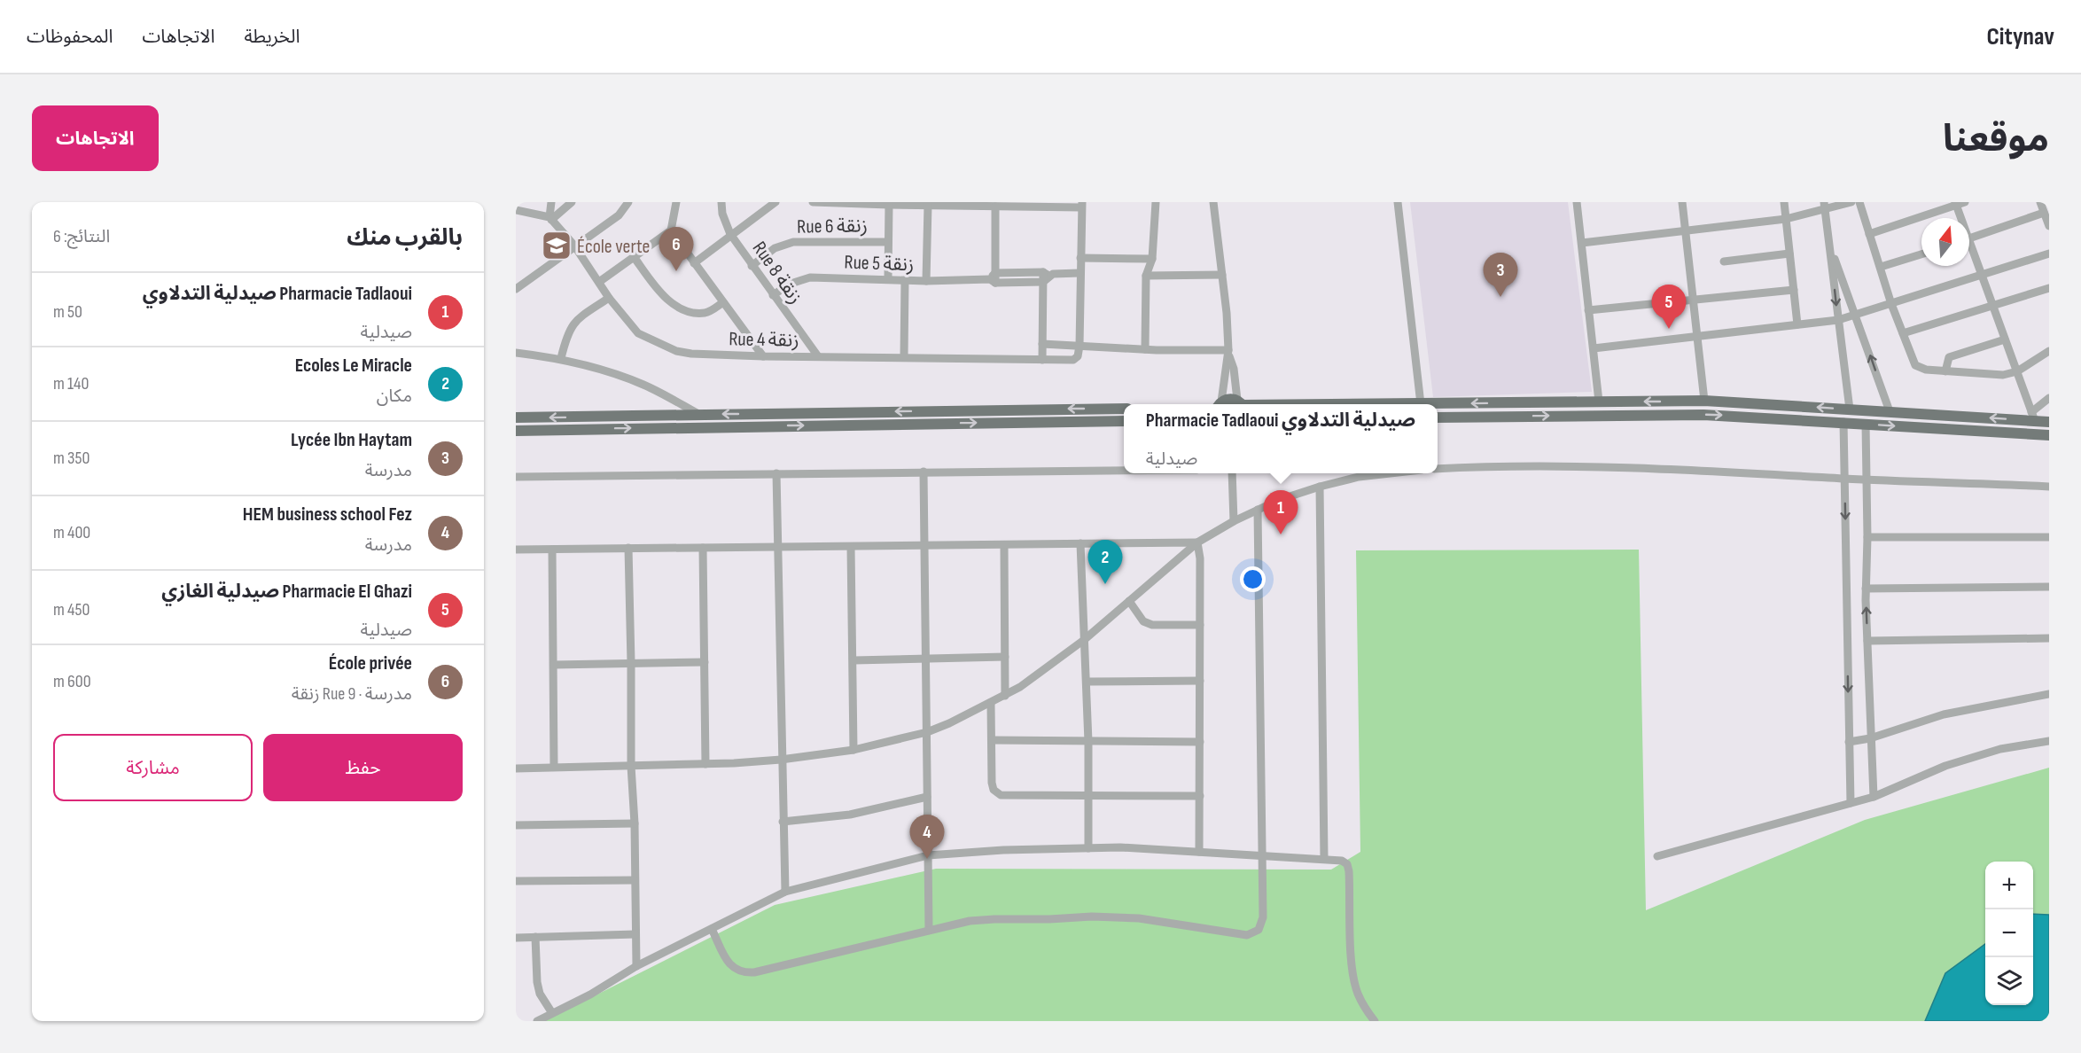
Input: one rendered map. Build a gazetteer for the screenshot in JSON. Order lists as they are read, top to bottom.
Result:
{
  "streets": {
    "street": [
      "Rue 6 زنقة",
      "Rue 5 زنقة",
      "Rue 8 زنقة",
      "Rue 4 زنقة"
    ]
  },
  "crossings": [
    ["Rue 6 زنقة", "Rue 8 زنقة"],
    ["Rue 5 زنقة", "Rue 8 زنقة"],
    ["Rue 8 زنقة", "Rue 4 زنقة"]
  ],
  "places": {
    "school or university": ["École verte"]
  },
  "north": "top",
  "page": {
    "header": "Citynav",
    "nav": ["الخريطة", "الاتجاهات", "المحفوظات"],
    "title": "موقعنا",
    "buttons": [
      "الاتجاهات",
      ["حفظ", "مشاركة"]
    ],
    "heading": ["بالقرب منك", "النتائج: 6"],
    "pins": [
      "6",
      "3",
      "5",
      "1",
      "2",
      "4"
    ],
    "list": [
      {
        "mark": "1",
        "name": "Pharmacie Tadlaoui صيدلية التدلاوي",
        "note": "صيدلية",
        "value": "50 m"
      },
      {
        "mark": "2",
        "name": "Ecoles Le Miracle",
        "note": "مكان",
        "value": "140 m"
      },
      {
        "mark": "3",
        "name": "Lycée Ibn Haytam",
        "note": "مدرسة",
        "value": "350 m"
      },
      {
        "mark": "4",
        "name": "HEM business school Fez",
        "note": "مدرسة",
        "value": "400 m"
      },
      {
        "mark": "5",
        "name": "Pharmacie El Ghazi صيدلية الغازي",
        "note": "صيدلية",
        "value": "450 m"
      },
      {
        "mark": "6",
        "name": "École privée",
        "note": "مدرسة · Rue 9 زنقة",
        "value": "600 m"
      }
    ],
    "popup": ["Pharmacie Tadlaoui صيدلية التدلاوي", "صيدلية"],
    "map_buttons": ["+", "−"]
  }
}
